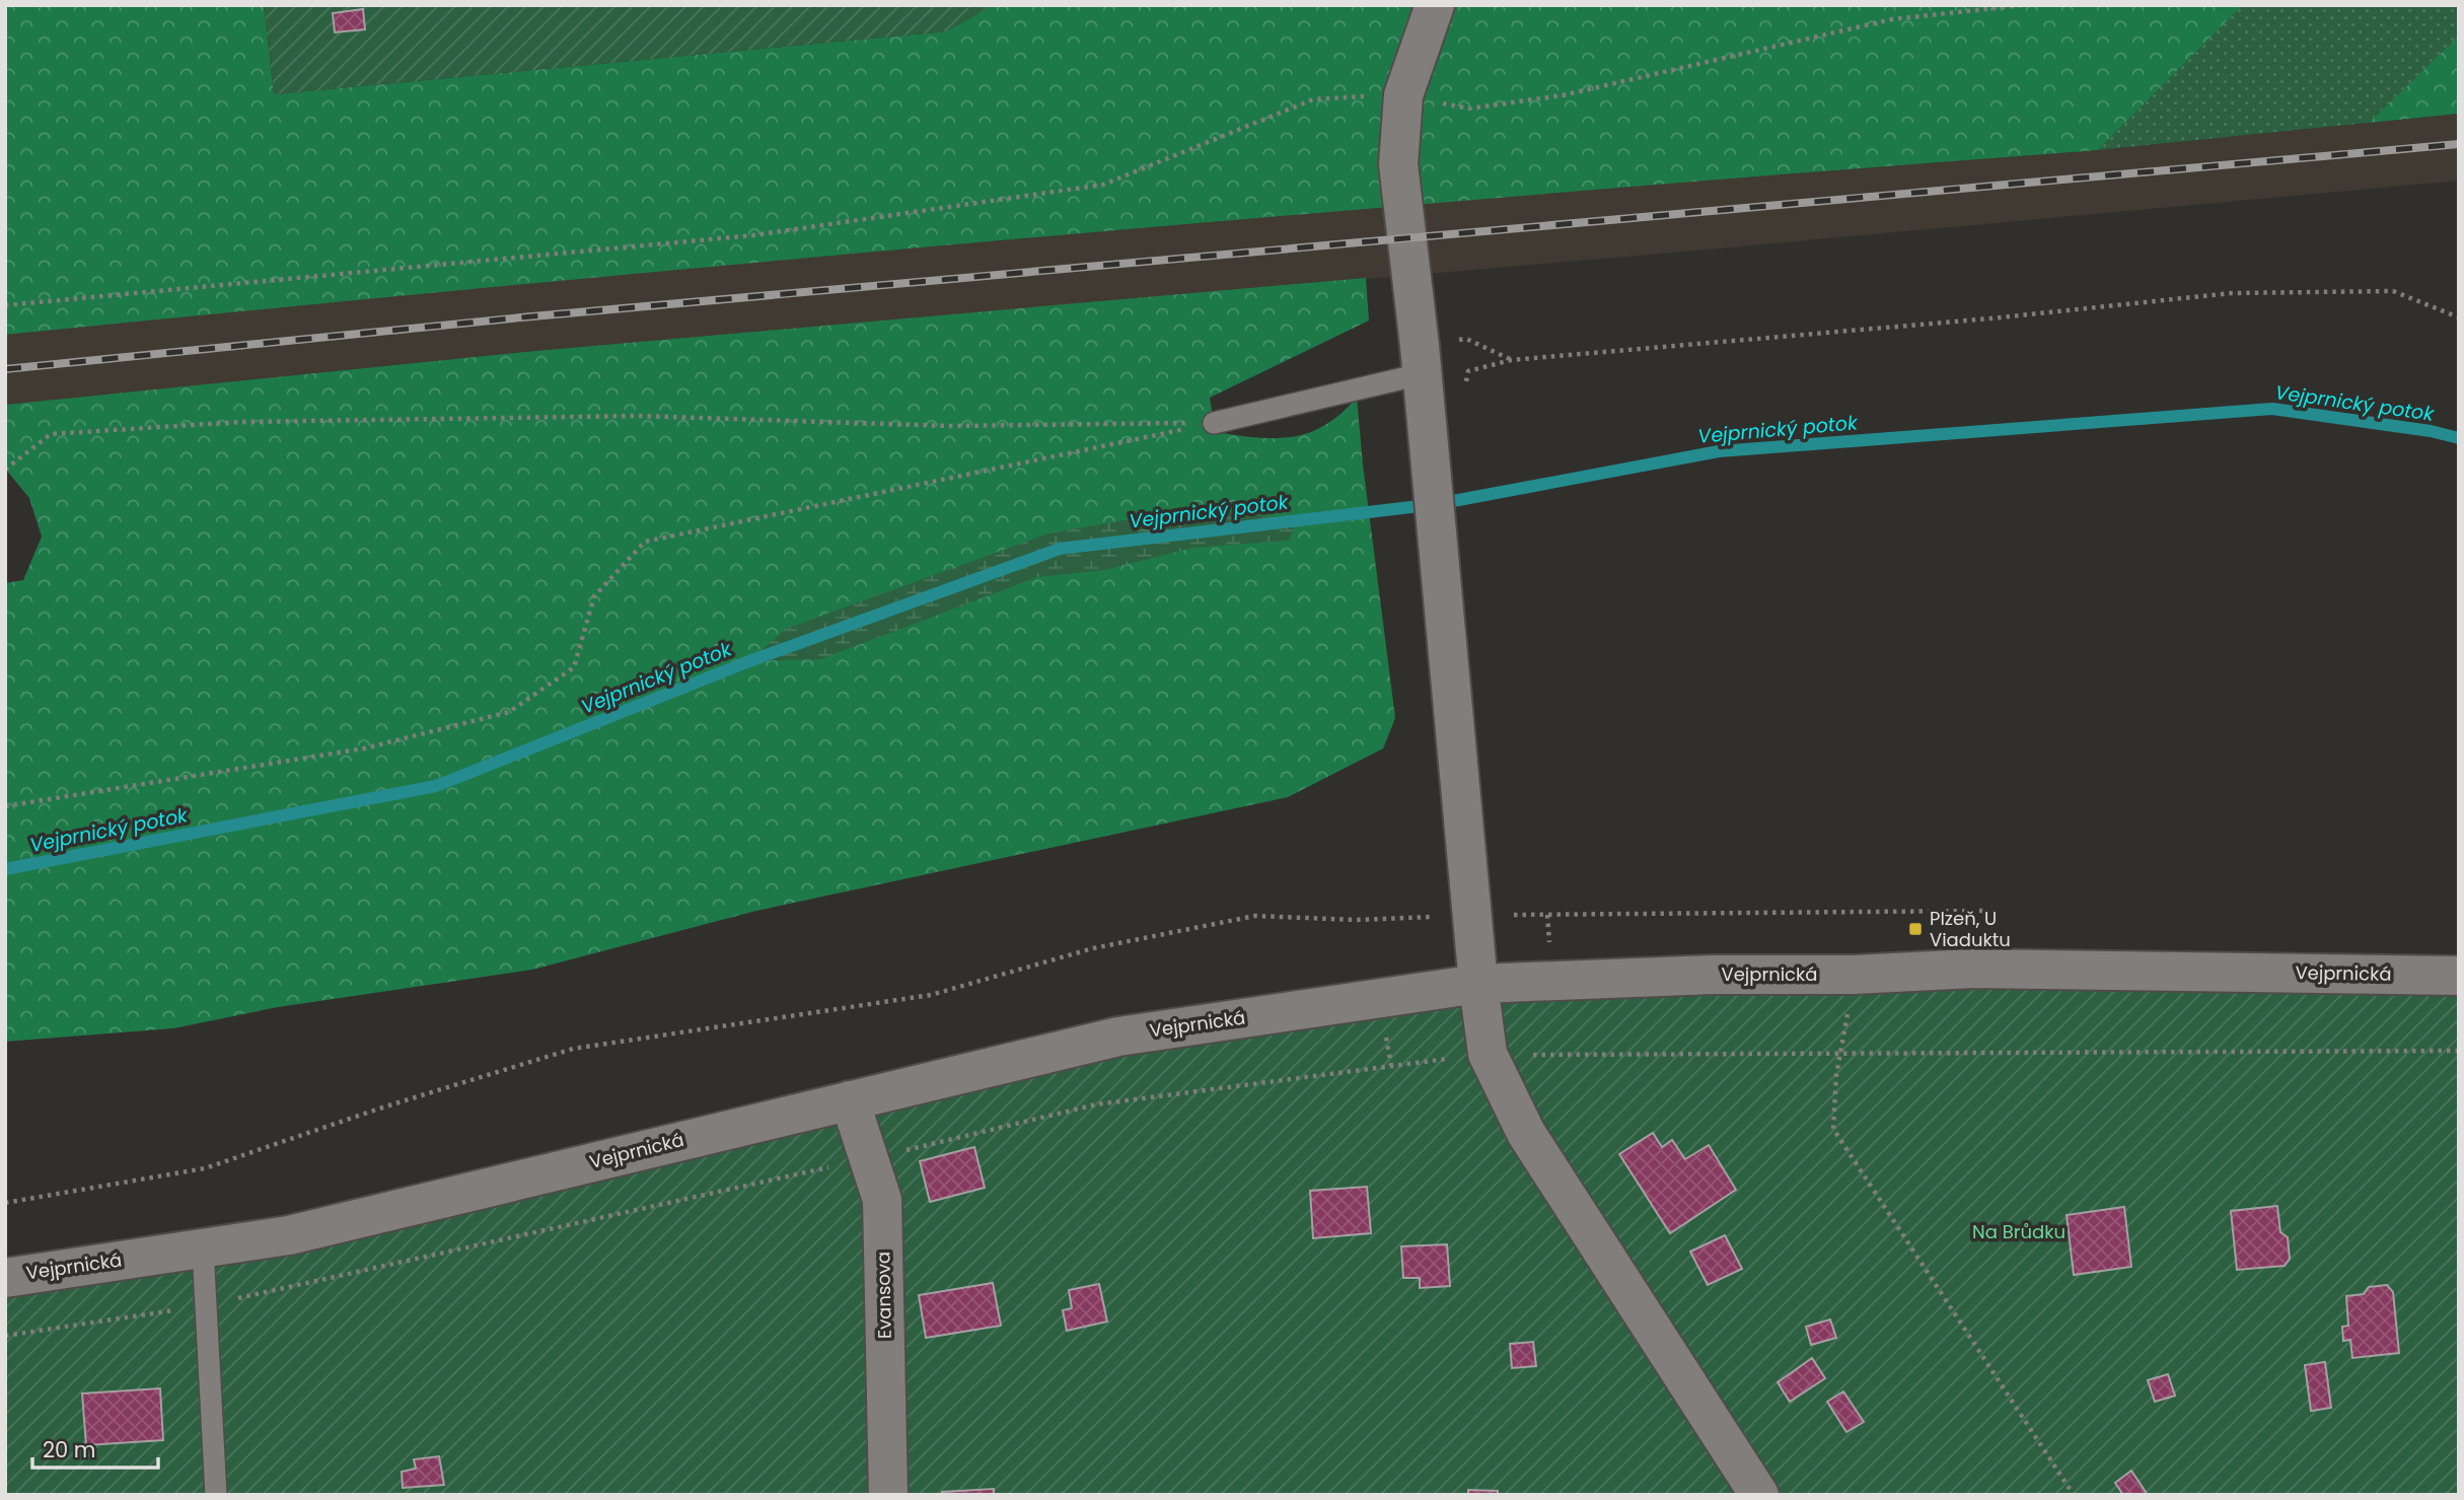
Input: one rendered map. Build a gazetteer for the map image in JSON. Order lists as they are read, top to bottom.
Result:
{
  "streets": {
    "main road": ["Vejprnická", "Evansova"]
  },
  "crossings": [
    ["Vejprnická", "Evansova"]
  ],
  "water": ["Vejprnický potok"],
  "parks": ["Na Brůdku"],
  "places": {
    "transit": ["Plzeň, U Viaduktu"]
  },
  "scale_bar": "20 m"
}
